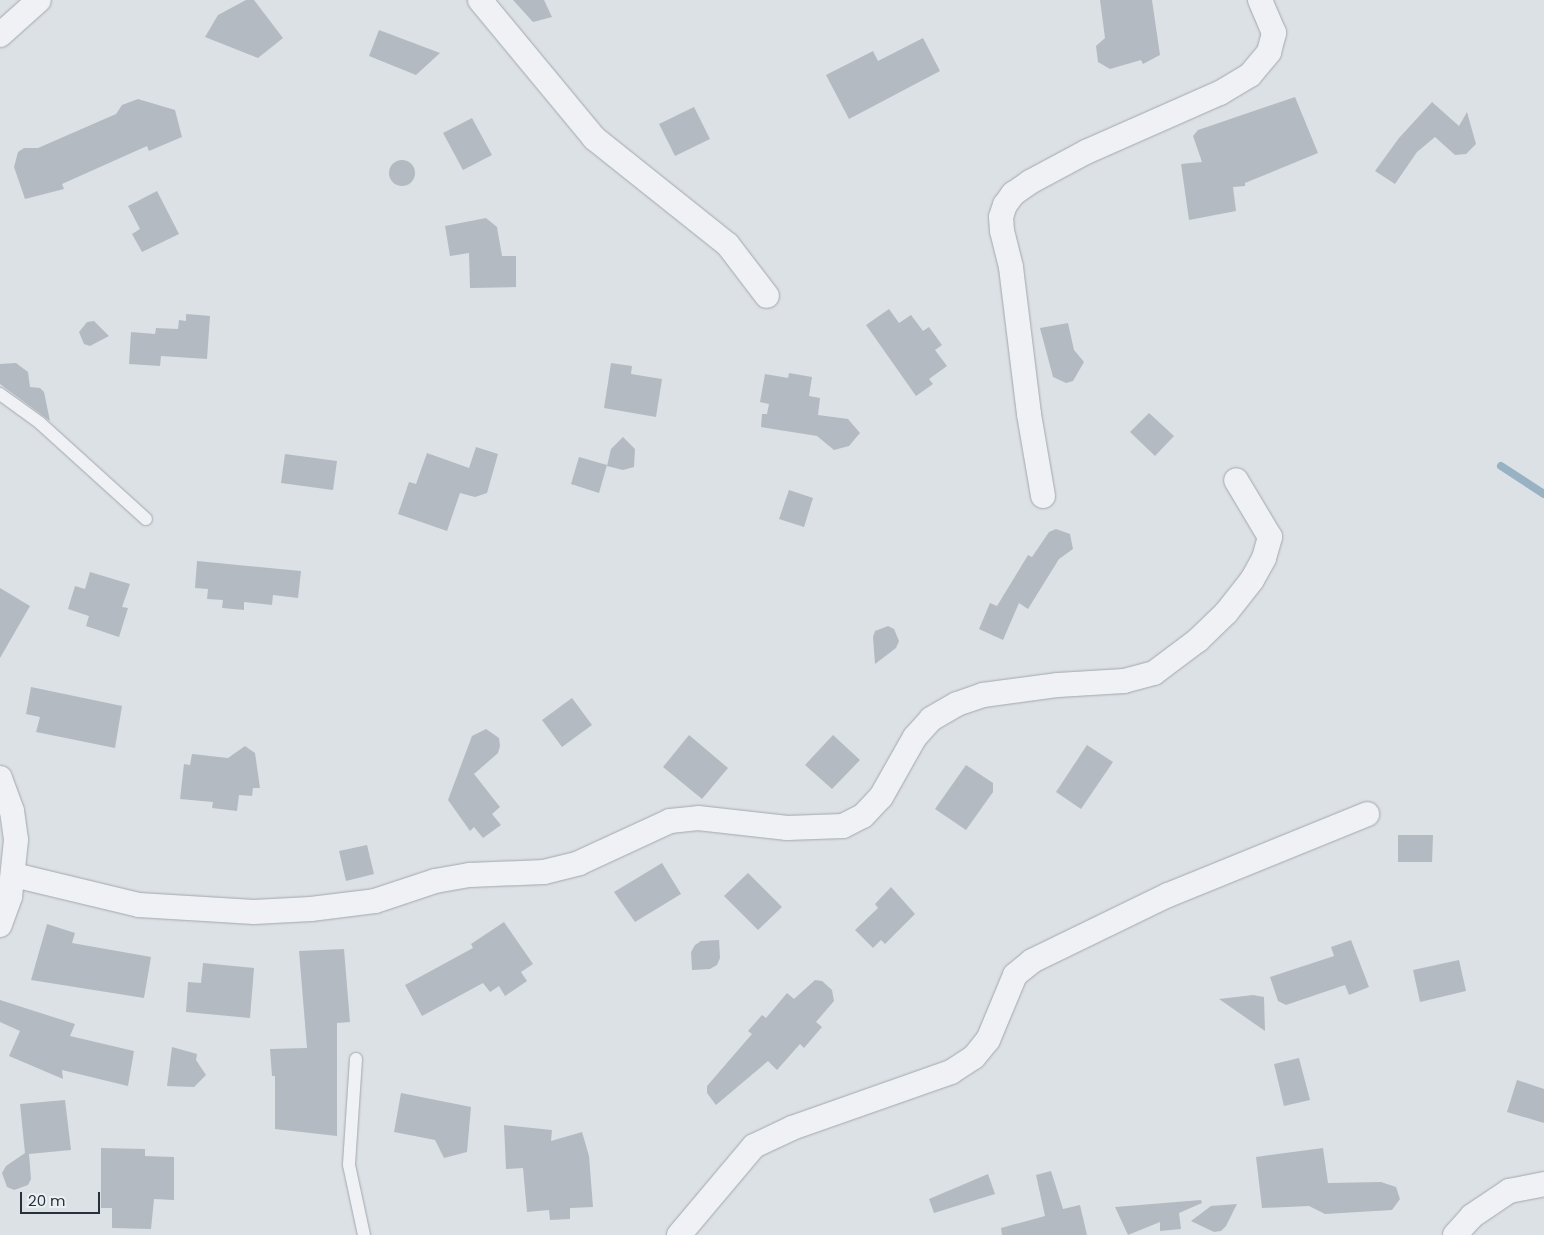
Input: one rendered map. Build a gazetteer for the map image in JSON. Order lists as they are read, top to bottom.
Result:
{
  "scale_bar": "20 m"
}
